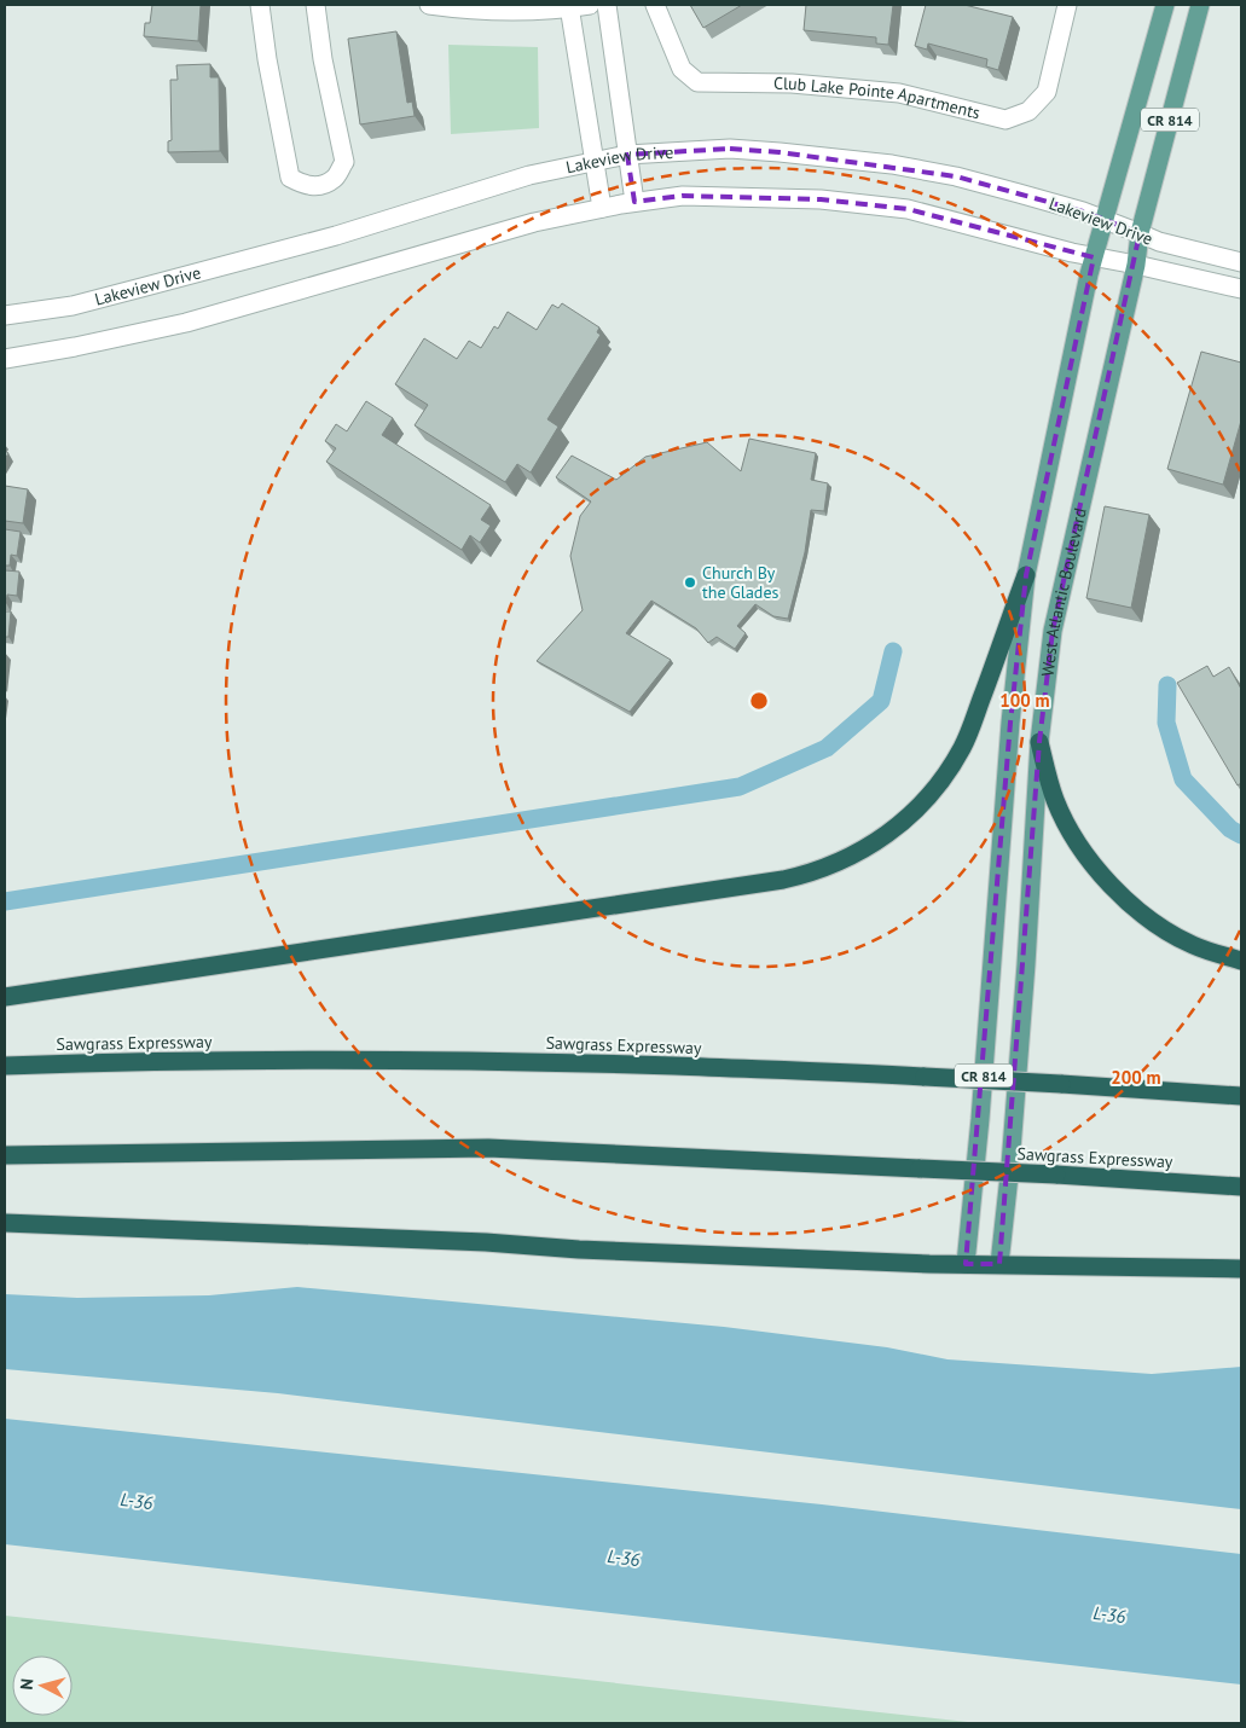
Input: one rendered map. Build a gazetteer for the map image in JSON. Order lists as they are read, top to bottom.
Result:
{
  "streets": {
    "highway": ["Sawgrass Expressway"],
    "main road": ["CR 814", "West Atlantic Boulevard"],
    "street": ["Club Lake Pointe Apartments", "Lakeview Drive"]
  },
  "crossings": [
    ["Lakeview Drive", "West Atlantic Boulevard"]
  ],
  "water": ["L-36"],
  "places": ["Church By the Glades"],
  "north": "left",
  "rings": ["100 m", "200 m"]
}
